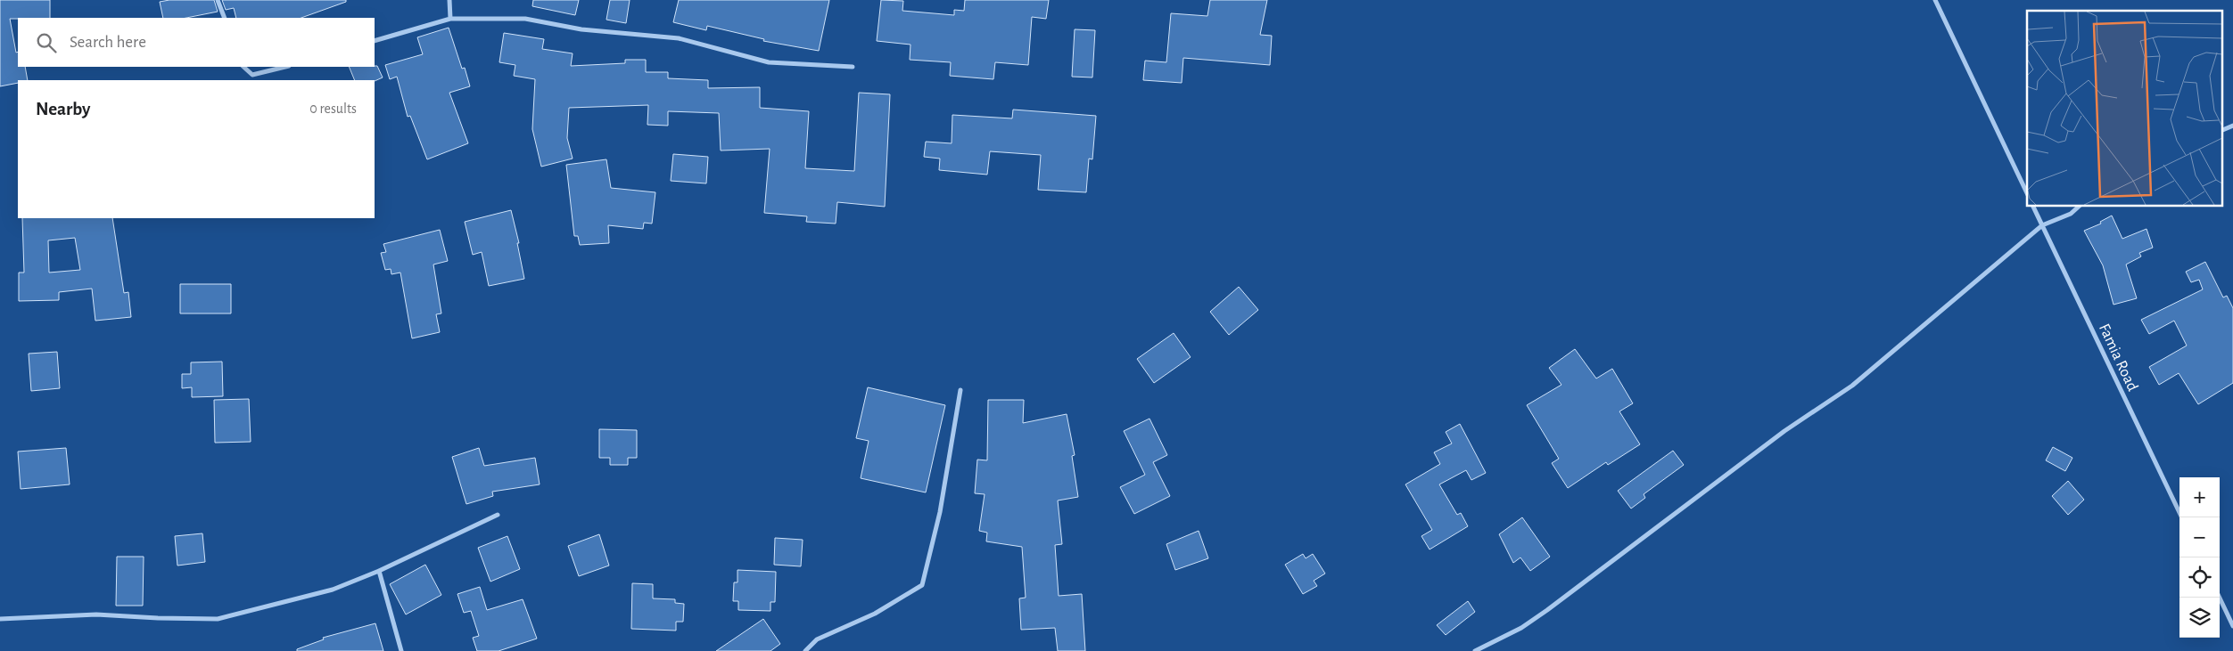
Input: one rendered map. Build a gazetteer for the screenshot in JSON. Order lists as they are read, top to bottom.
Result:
{
  "streets": {
    "street": ["Famia Road"]
  },
  "page": {
    "search": "Search here",
    "heading": ["Nearby", "0 results"],
    "map_buttons": ["+", "−"]
  }
}
